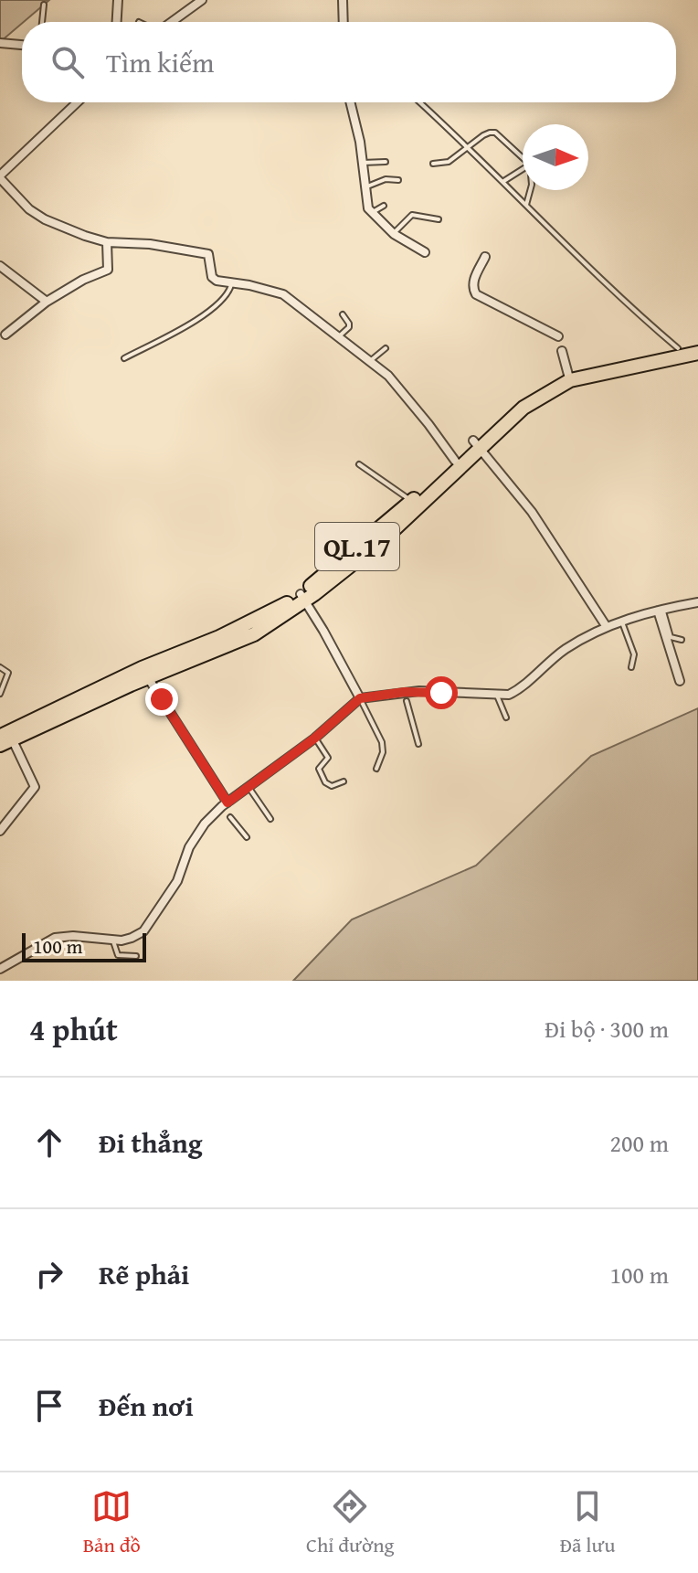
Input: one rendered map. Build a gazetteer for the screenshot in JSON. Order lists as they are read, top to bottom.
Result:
{
  "streets": {
    "highway": ["QL.17"]
  },
  "scale_bar": "100 m",
  "north": "right",
  "page": {
    "search": "Tìm kiếm",
    "scale": "100 m",
    "heading": ["4 phút", "Đi bộ · 300 m"],
    "list": [
      ["Đi thẳng", "200 m"],
      ["Rẽ phải", "100 m"],
      "Đến nơi"
    ],
    "nav": ["Bản đồ", "Chỉ đường", "Đã lưu"]
  }
}
